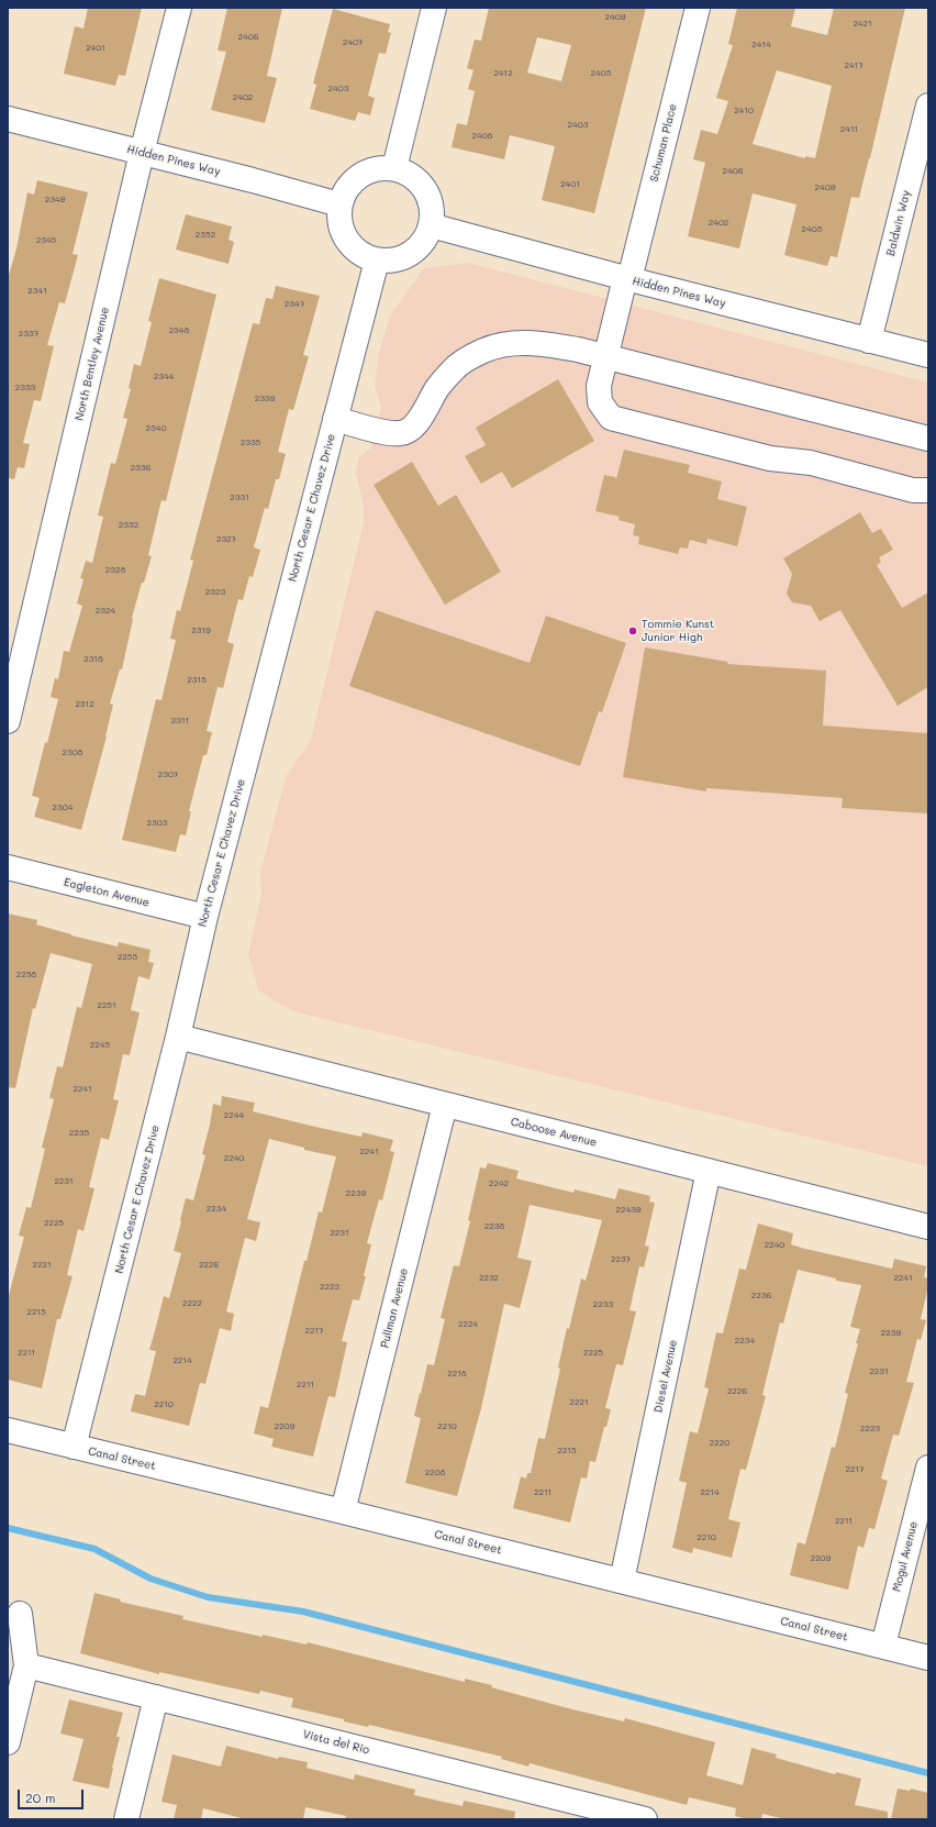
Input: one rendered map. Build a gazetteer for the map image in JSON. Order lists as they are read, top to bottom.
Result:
{
  "streets": {
    "street": [
      "Schuman Place",
      "Hidden Pines Way",
      "Baldwin Way",
      "North Bentley Avenue",
      "North Cesar E Chavez Drive",
      "Eagleton Avenue",
      "Caboose Avenue",
      "Pullman Avenue",
      "Diesel Avenue",
      "Canal Street",
      "Mogul Avenue",
      "Vista del Rio"
    ]
  },
  "crossings": [
    ["Schuman Place", "Hidden Pines Way"],
    ["Hidden Pines Way", "Baldwin Way"],
    ["Hidden Pines Way", "North Bentley Avenue"],
    ["Hidden Pines Way", "North Cesar E Chavez Drive"],
    ["North Cesar E Chavez Drive", "Eagleton Avenue"],
    ["North Cesar E Chavez Drive", "Caboose Avenue"],
    ["North Cesar E Chavez Drive", "Canal Street"],
    ["Caboose Avenue", "Pullman Avenue"],
    ["Caboose Avenue", "Diesel Avenue"],
    ["Pullman Avenue", "Canal Street"],
    ["Diesel Avenue", "Canal Street"],
    ["Canal Street", "Mogul Avenue"]
  ],
  "places": ["Tommie Kunst Junior High"],
  "house_numbers": [
    "2409",
    "2421",
    "2406",
    "2407",
    "2414",
    "2401",
    "2417",
    "2412",
    "2405",
    "2403",
    "2402",
    "2410",
    "2403",
    "2411",
    "2408",
    "2406",
    "2401",
    "2409",
    "2349",
    "2402",
    "2405",
    "2352",
    "2345",
    "2341",
    "2347",
    "2348",
    "2337",
    "2344",
    "2333",
    "2339",
    "2340",
    "2335",
    "2336",
    "2331",
    "2332",
    "2327",
    "2328",
    "2323",
    "2324",
    "2319",
    "2318",
    "2315",
    "2312",
    "2311",
    "2308",
    "2307",
    "2304",
    "2303",
    "2255",
    "2258",
    "2251",
    "2245",
    "2241",
    "2244",
    "2235",
    "2241",
    "2240",
    "2231",
    "2242",
    "2239",
    "2234",
    "22439",
    "2225",
    "2238",
    "2231",
    "2240",
    "2237",
    "2221",
    "2226",
    "2232",
    "2241",
    "2223",
    "2236",
    "2222",
    "2233",
    "2215",
    "2224",
    "2217",
    "2239",
    "2234",
    "2211",
    "2225",
    "2214",
    "2231",
    "2218",
    "2211",
    "2226",
    "2221",
    "2210",
    "2209",
    "2210",
    "2223",
    "2220",
    "2215",
    "2217",
    "2208",
    "2211",
    "2214",
    "2211",
    "2210",
    "2209"
  ],
  "scale_bar": "20 m"
}
